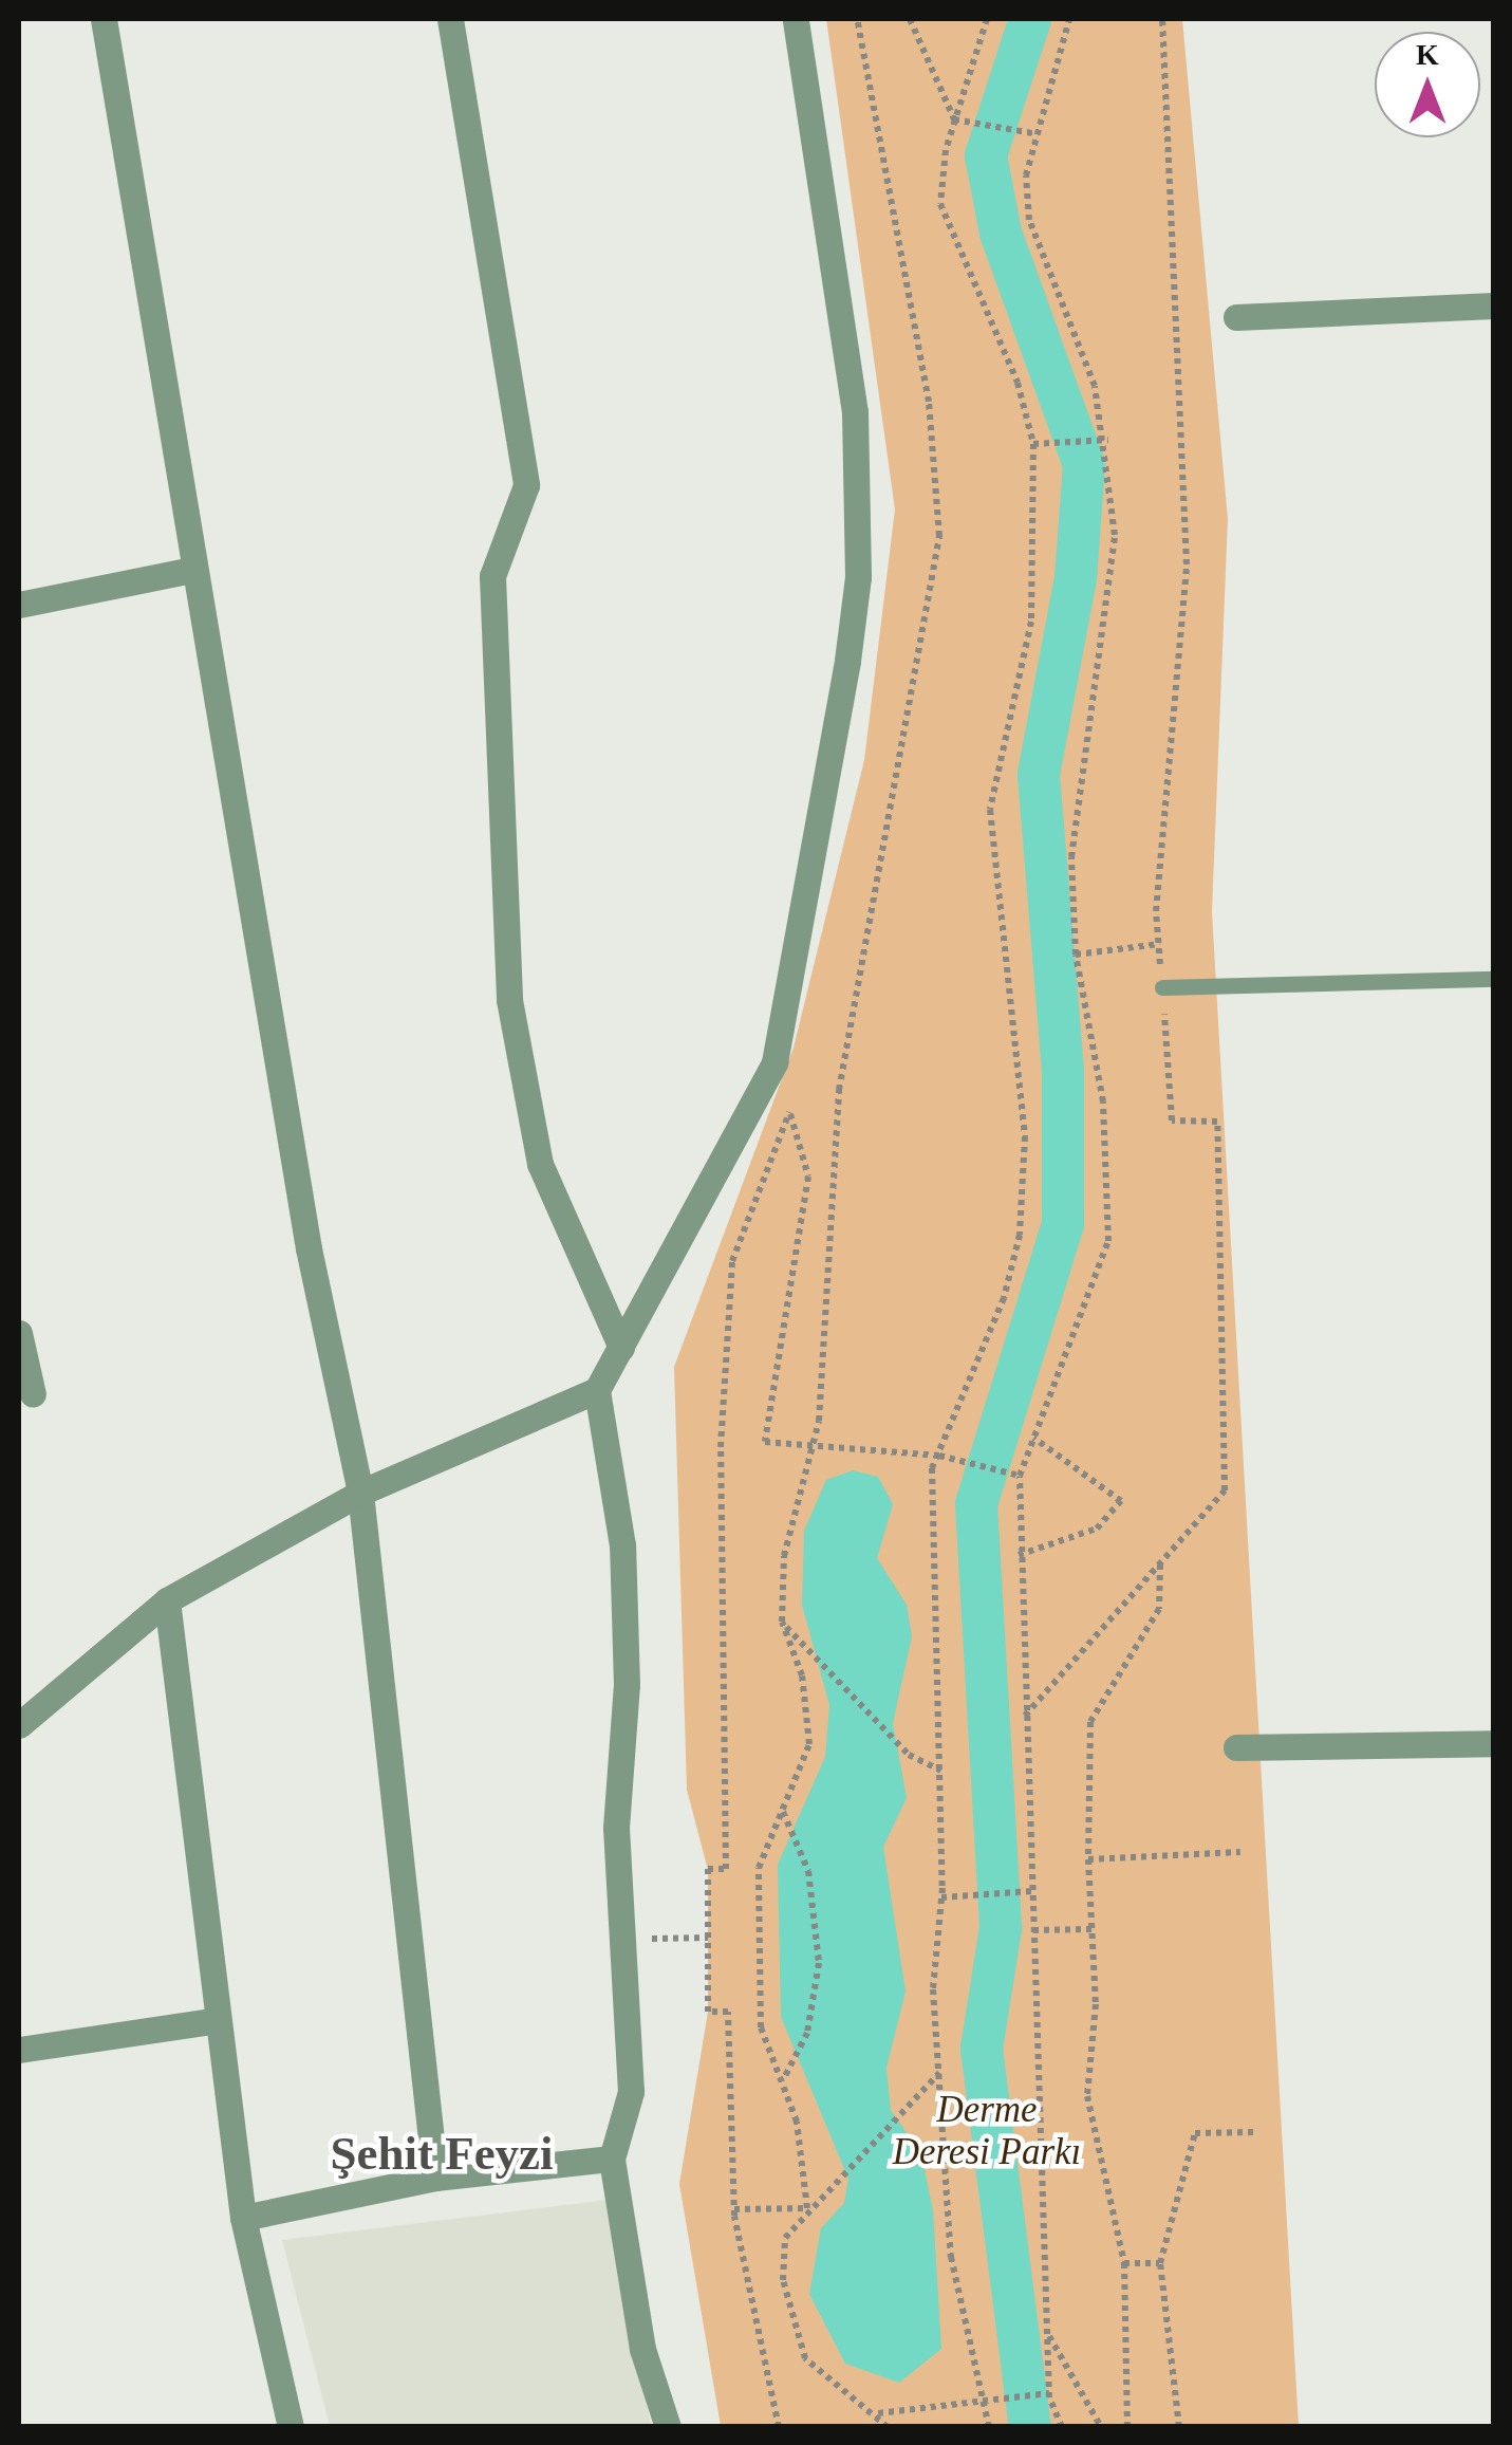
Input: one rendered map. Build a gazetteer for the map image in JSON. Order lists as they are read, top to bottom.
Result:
{
  "districts": ["Şehit Feyzi"],
  "parks": ["Derme Deresi Parkı"],
  "north": "top"
}
